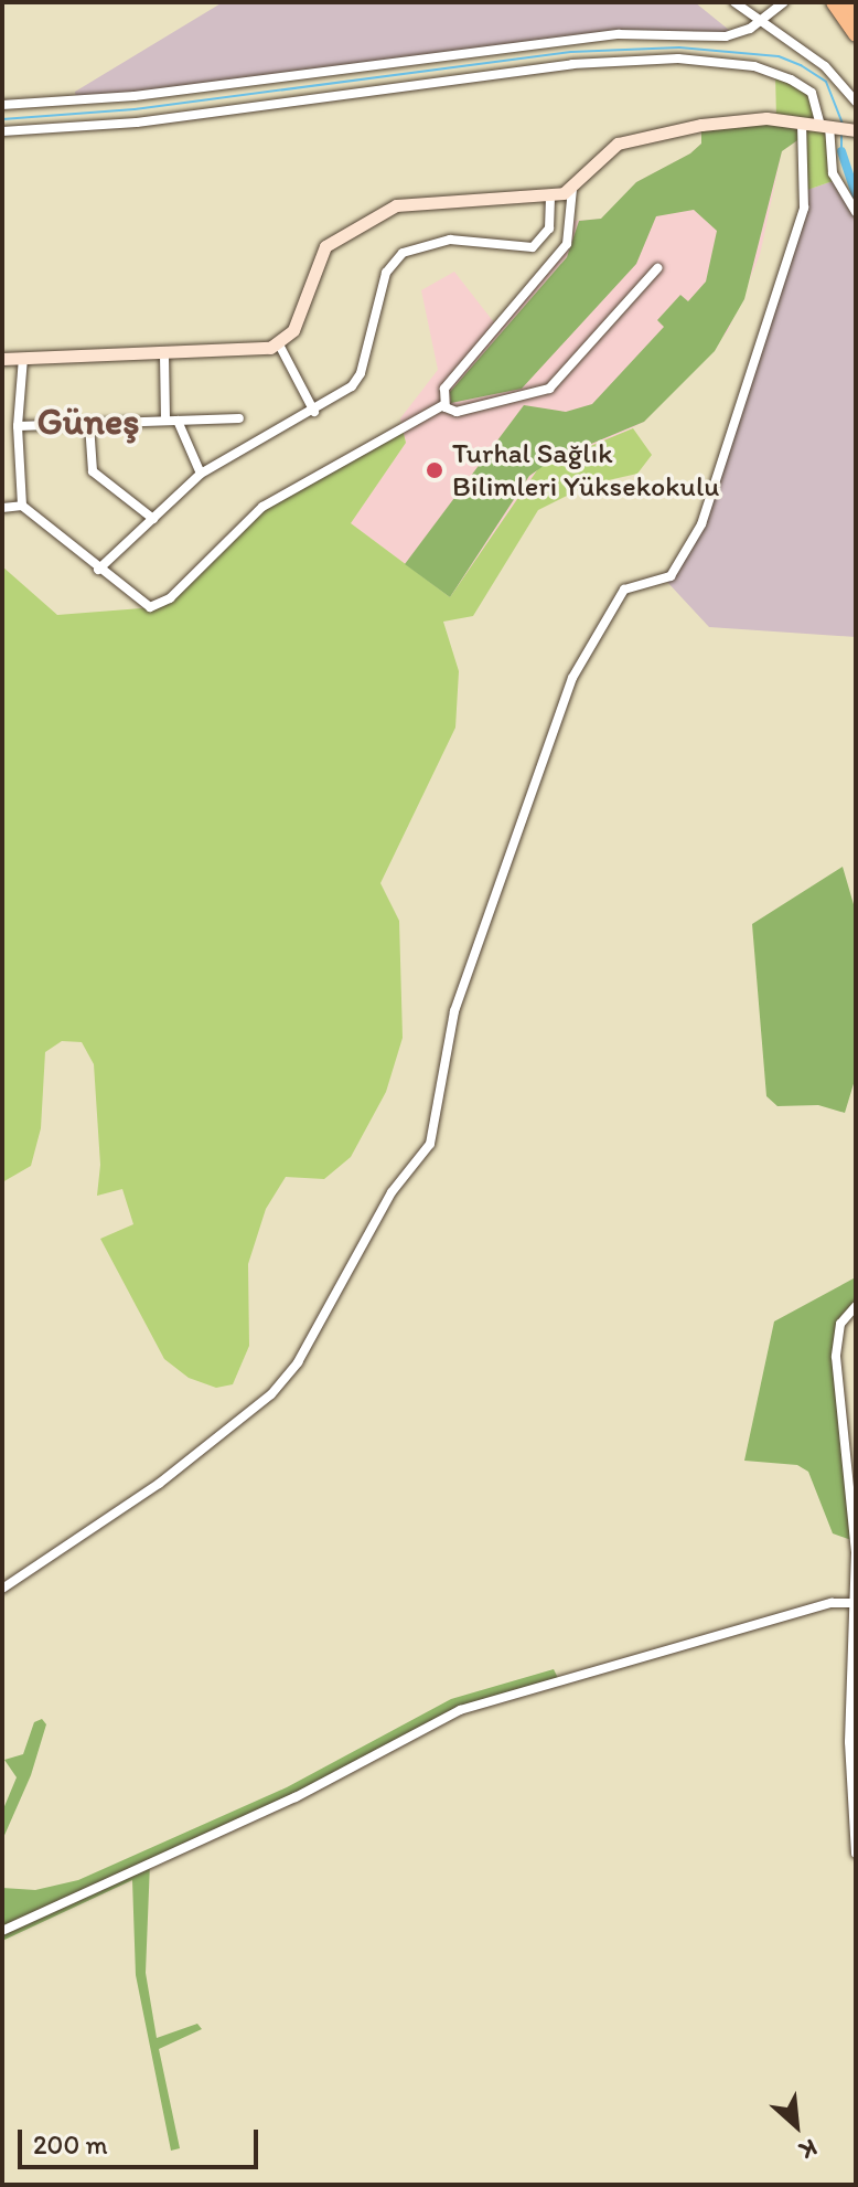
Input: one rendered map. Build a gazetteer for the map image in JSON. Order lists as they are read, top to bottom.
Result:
{
  "districts": ["Güneş"],
  "places": ["Turhal Sağlık Bilimleri Yüksekokulu"],
  "scale_bar": "200 m",
  "north": "bottom right"
}
